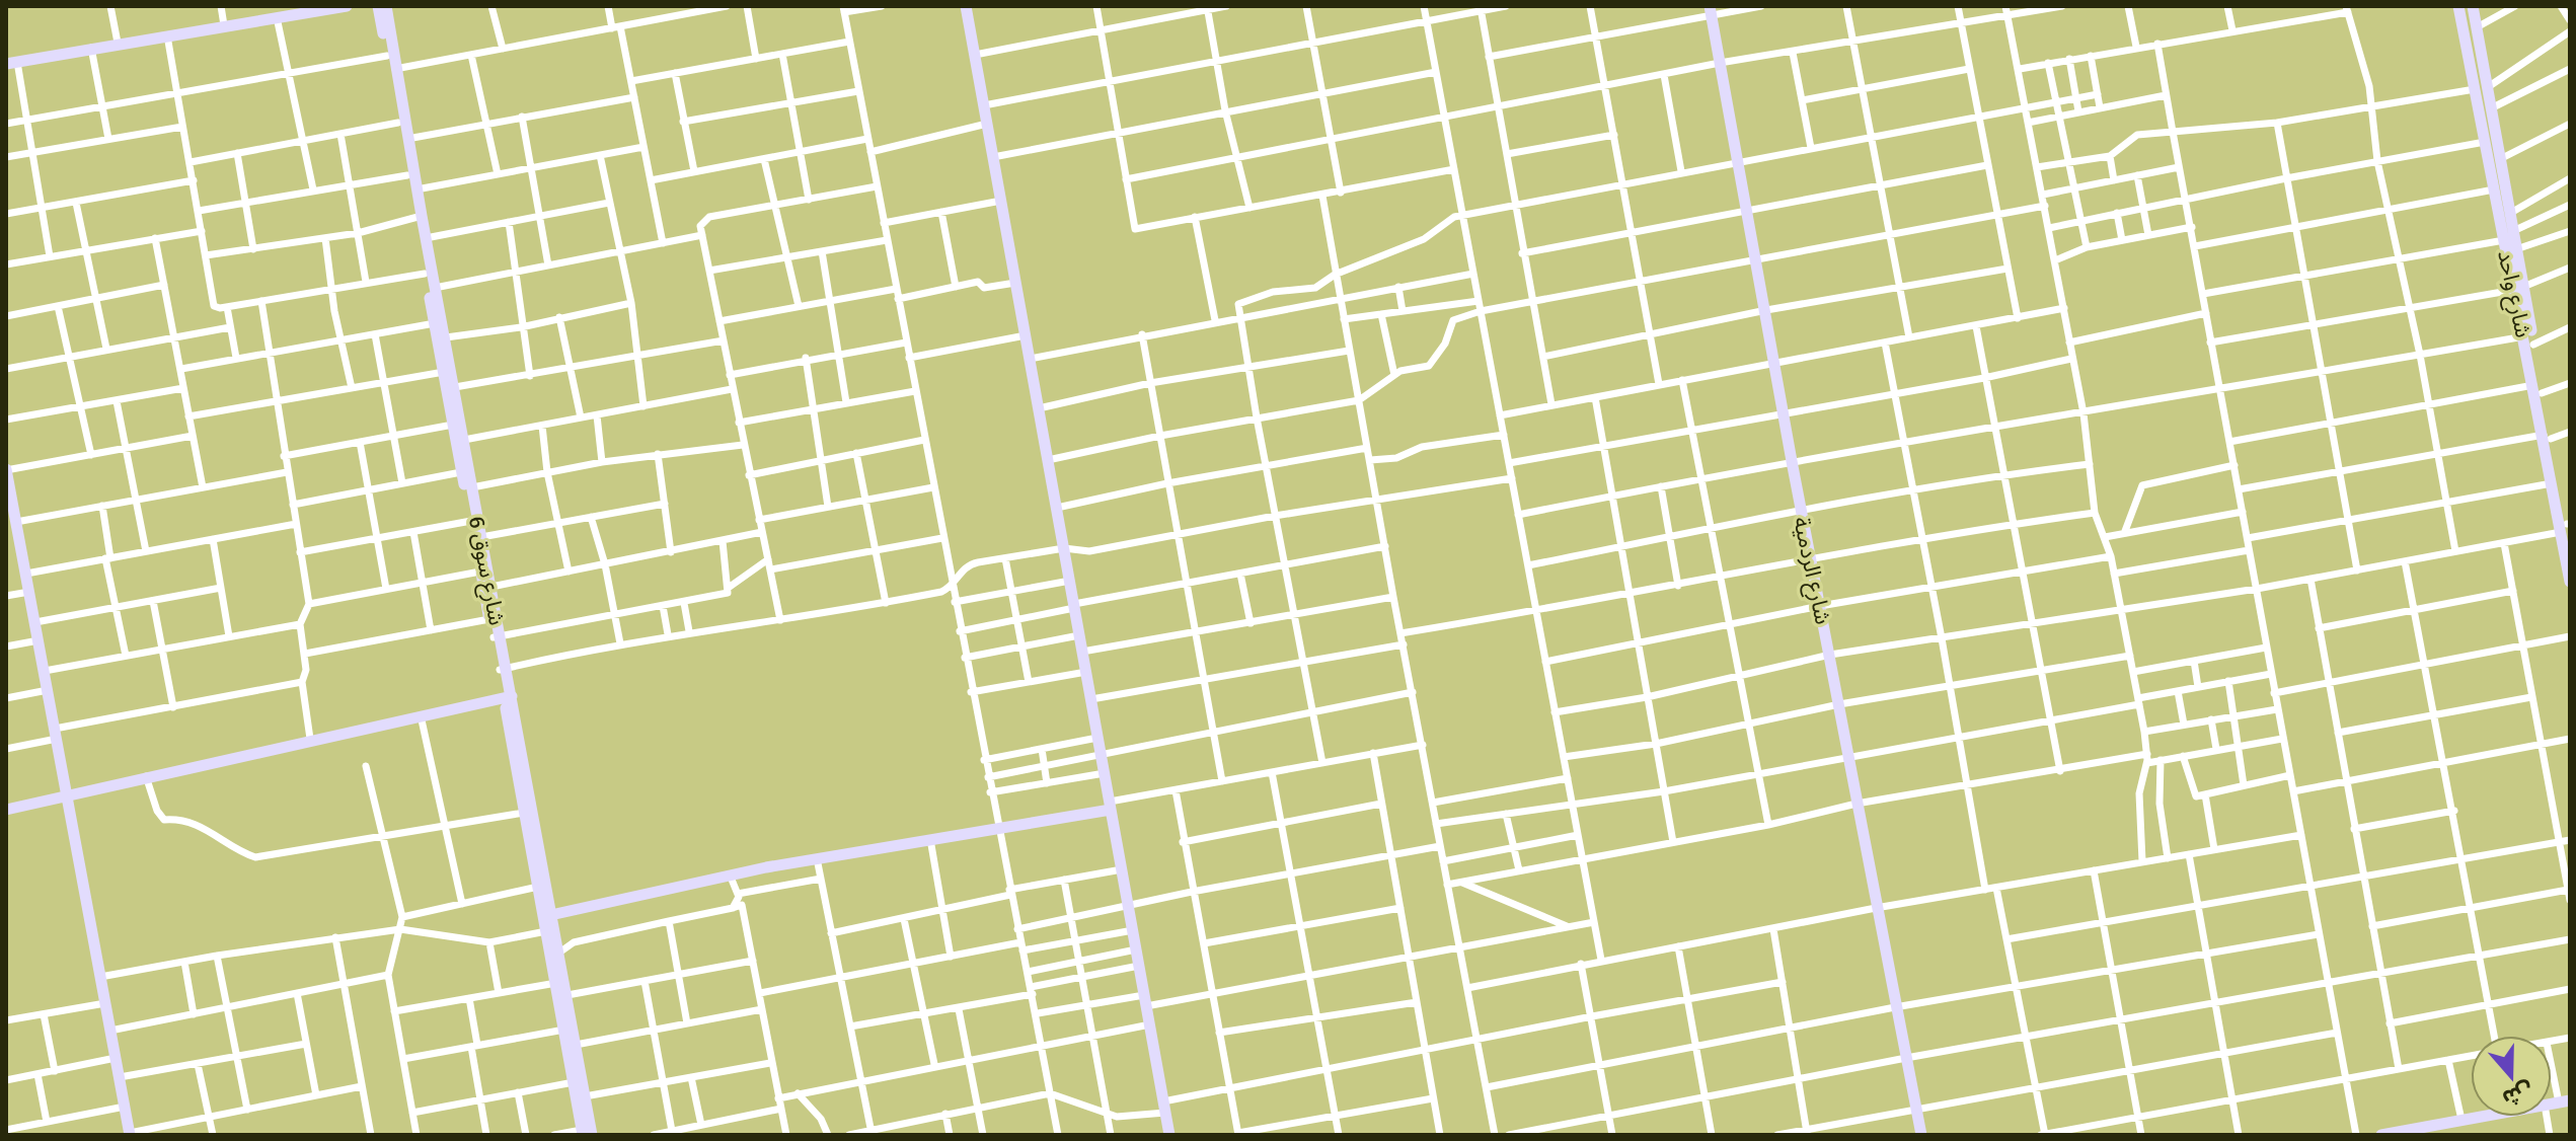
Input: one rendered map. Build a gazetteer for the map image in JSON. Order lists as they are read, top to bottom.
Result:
{
  "streets": {
    "street": ["شارع واحد", "شارع سوق 6", "شارع الردمية"]
  },
  "north": "bottom"
}
